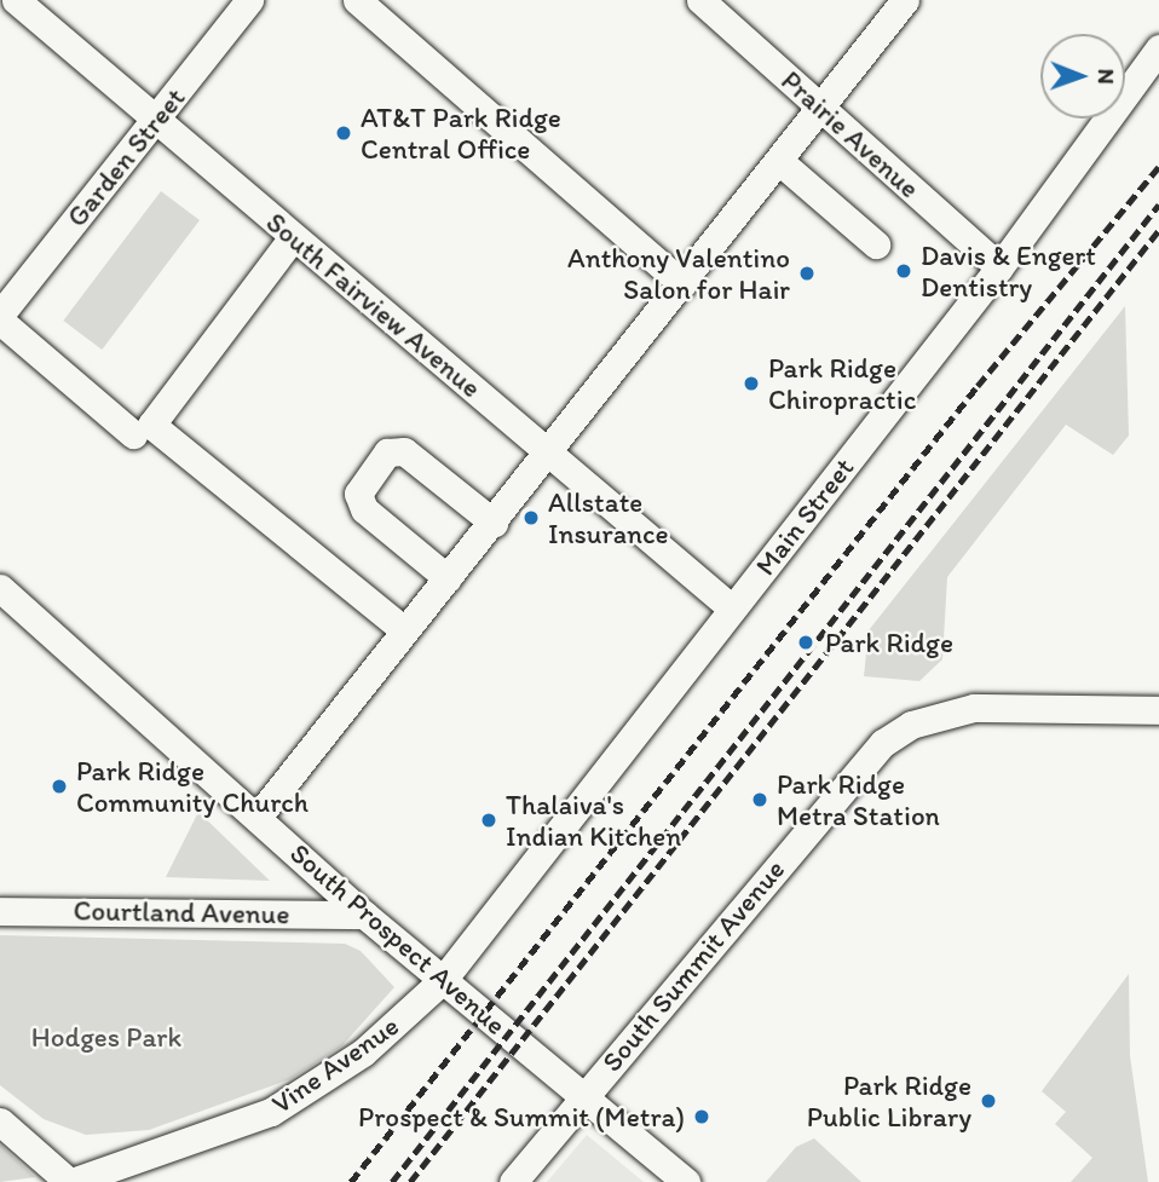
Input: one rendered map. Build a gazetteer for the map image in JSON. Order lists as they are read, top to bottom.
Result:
{
  "streets": {
    "street": [
      "Prairie Avenue",
      "Garden Street",
      "South Fairview Avenue",
      "Main Street",
      "Courtland Avenue",
      "South Prospect Avenue",
      "South Summit Avenue",
      "Vine Avenue"
    ]
  },
  "crossings": [
    ["Prairie Avenue", "Main Street"],
    ["Garden Street", "South Fairview Avenue"],
    ["South Fairview Avenue", "Main Street"],
    ["Main Street", "South Prospect Avenue"],
    ["Main Street", "Vine Avenue"],
    ["Courtland Avenue", "South Prospect Avenue"],
    ["South Prospect Avenue", "South Summit Avenue"],
    ["South Prospect Avenue", "Vine Avenue"]
  ],
  "parks": ["Hodges Park"],
  "places": [
    "AT&T Park Ridge Central Office",
    "Davis & Engert Dentistry",
    "Anthony Valentino Salon for Hair",
    "Park Ridge Chiropractic",
    "Allstate Insurance",
    "Park Ridge",
    "Park Ridge Community Church",
    "Park Ridge Metra Station",
    "Thalaiva's Indian Kitchen",
    "Park Ridge Public Library",
    "Prospect & Summit (Metra)"
  ],
  "north": "right"
}
